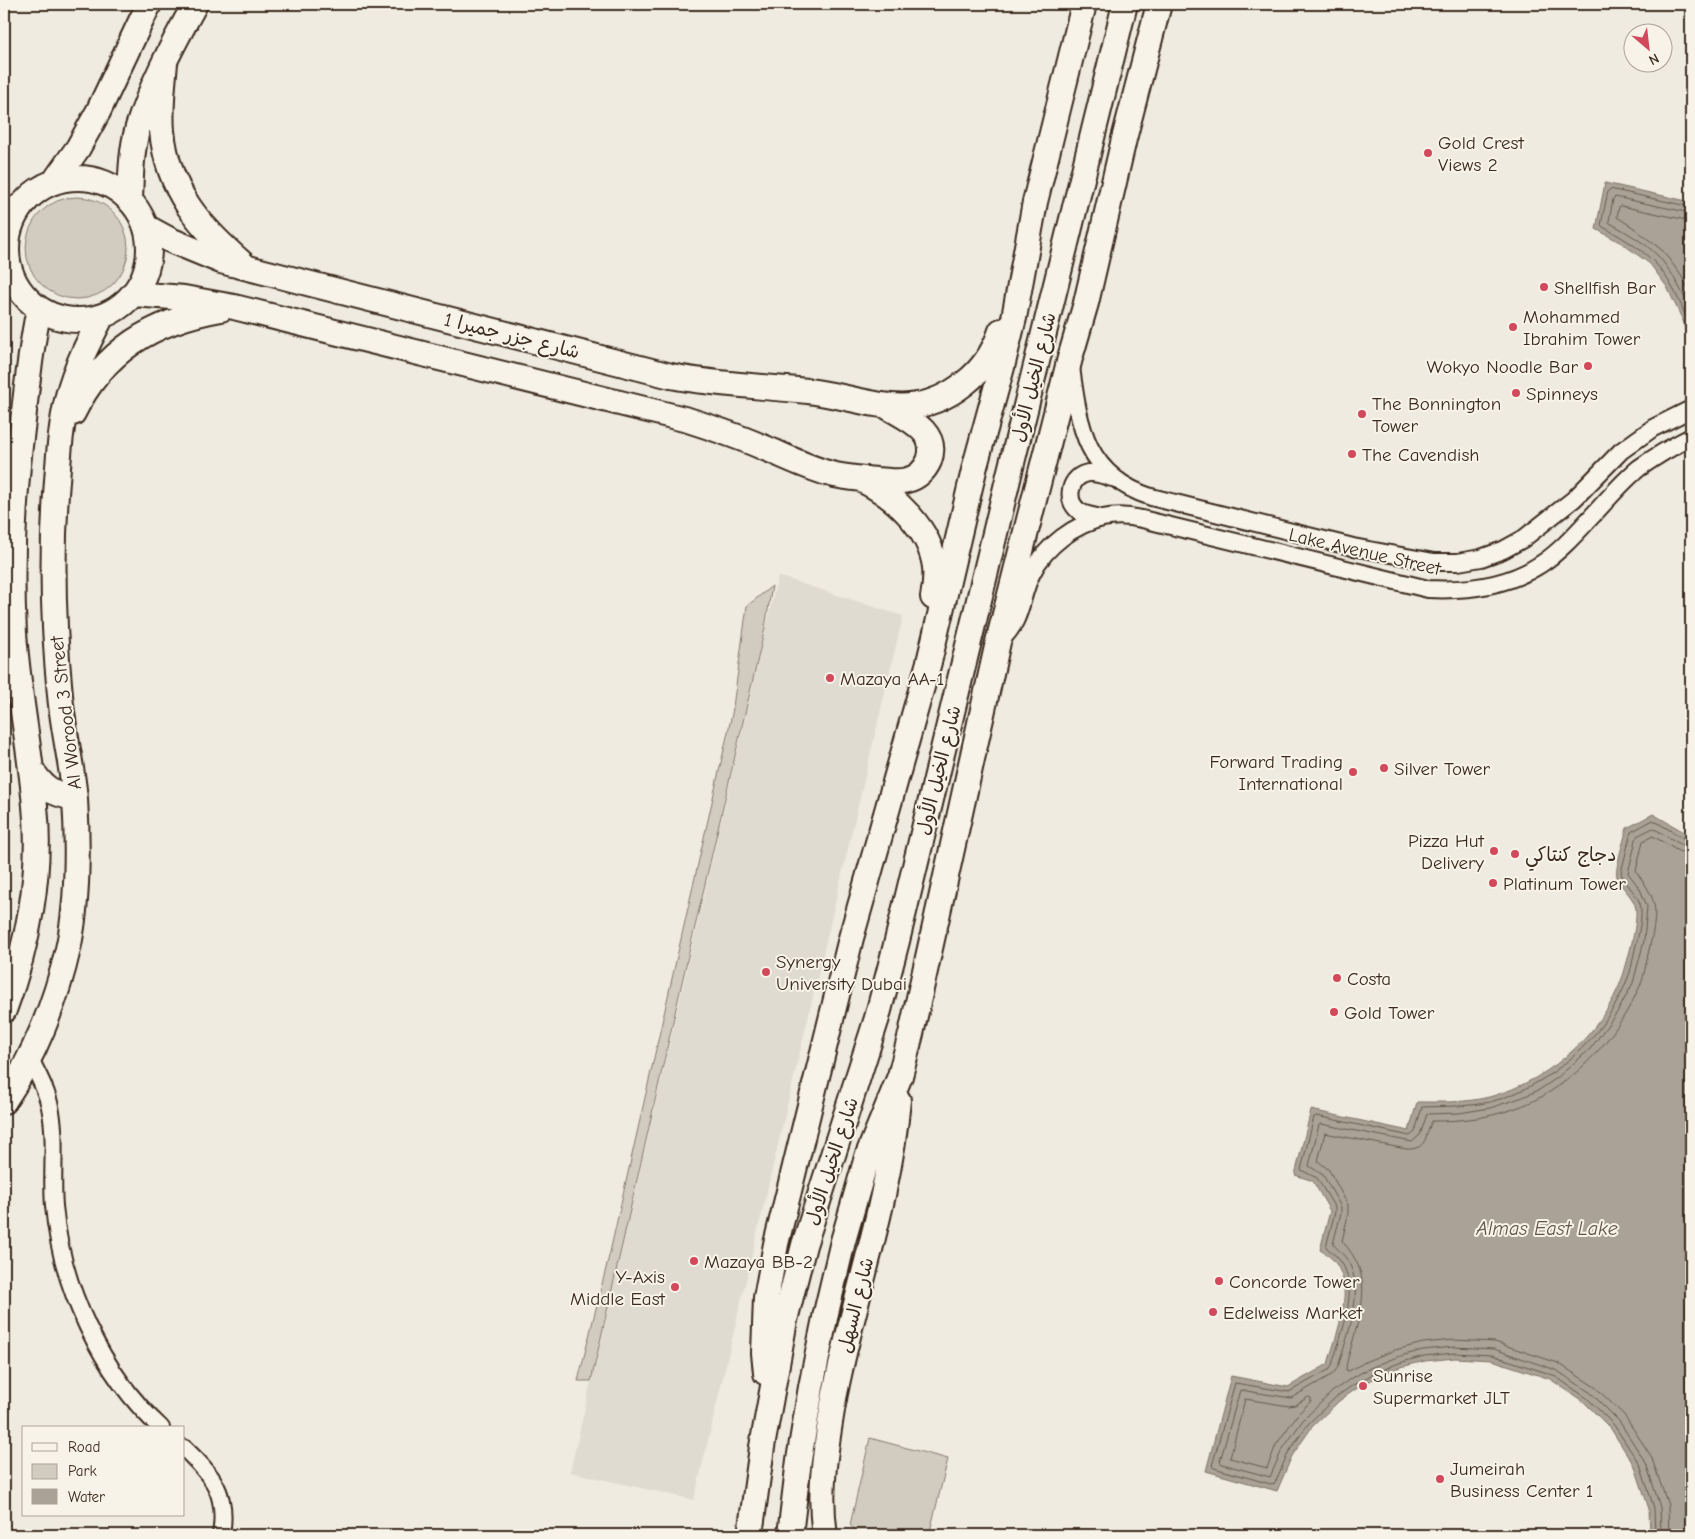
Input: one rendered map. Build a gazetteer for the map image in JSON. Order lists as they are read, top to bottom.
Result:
{
  "streets": {
    "main road": [
      "شارع جزر جميرا 1",
      "شارع الخيل الأول",
      "Al Worood 3 Street",
      "شارع السهل"
    ],
    "street": ["Lake Avenue Street"]
  },
  "crossings": [
    ["شارع جزر جميرا 1", "Al Worood 3 Street"],
    ["شارع الخيل الأول", "Lake Avenue Street"],
    ["شارع الخيل الأول", "شارع السهل"]
  ],
  "water": ["Almas East Lake"],
  "places": [
    "Gold Crest Views 2",
    "Shellfish Bar",
    "Mohammed Ibrahim Tower",
    "Wokyo Noodle Bar",
    "Spinneys",
    "The Bonnington Tower",
    "The Cavendish",
    "Mazaya AA-1",
    "Silver Tower",
    "Forward Trading International",
    "Pizza Hut Delivery",
    "دجاج كنتاكي",
    "Platinum Tower",
    "Synergy University Dubai",
    "Costa",
    "Gold Tower",
    "Mazaya BB-2",
    "Concorde Tower",
    "Y-Axis Middle East",
    "Edelweiss Market",
    "Sunrise Supermarket JLT",
    "Jumeirah Business Center 1"
  ],
  "legend": ["Road", "Park", "Water"],
  "north": "bottom right"
}
